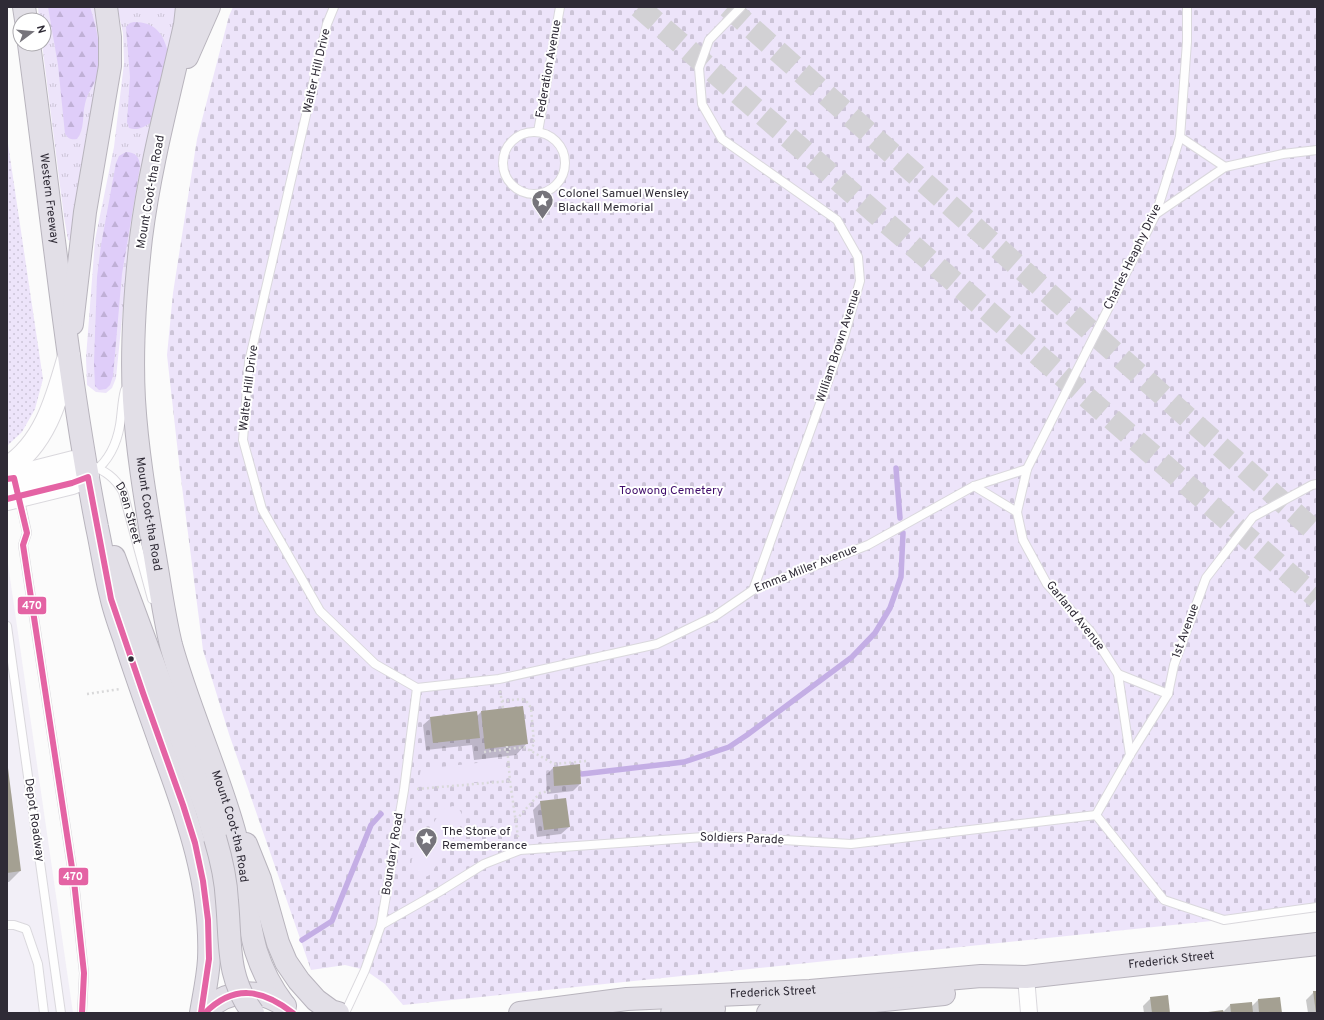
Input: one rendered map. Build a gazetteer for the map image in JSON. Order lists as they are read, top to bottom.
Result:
{
  "streets": {
    "highway": ["Mount Coot-tha Road", "Western Freeway", "Frederick Street"],
    "lane": [
      "Federation Avenue",
      "Walter Hill Drive",
      "Charles Heaphy Drive",
      "William Brown Avenue",
      "Dean Street",
      "Emma Miller Avenue",
      "Garland Avenue",
      "1st Avenue",
      "Depot Roadway",
      "Soldiers Parade",
      "Boundary Road"
    ]
  },
  "crossings": [
    ["Walter Hill Drive", "Emma Miller Avenue"],
    ["Walter Hill Drive", "Boundary Road"],
    ["Mount Coot-tha Road", "Dean Street"],
    ["Charles Heaphy Drive", "Emma Miller Avenue"],
    ["Charles Heaphy Drive", "Garland Avenue"],
    ["William Brown Avenue", "Emma Miller Avenue"],
    ["Emma Miller Avenue", "Boundary Road"],
    ["1st Avenue", "Soldiers Parade"],
    ["Soldiers Parade", "Boundary Road"]
  ],
  "parks": ["Toowong Cemetery"],
  "places": {
    "place": ["Colonel Samuel Wensley Blackall Memorial", "The Stone of Rememberance"]
  },
  "lines": ["transit line 470"],
  "north": "right"
}
